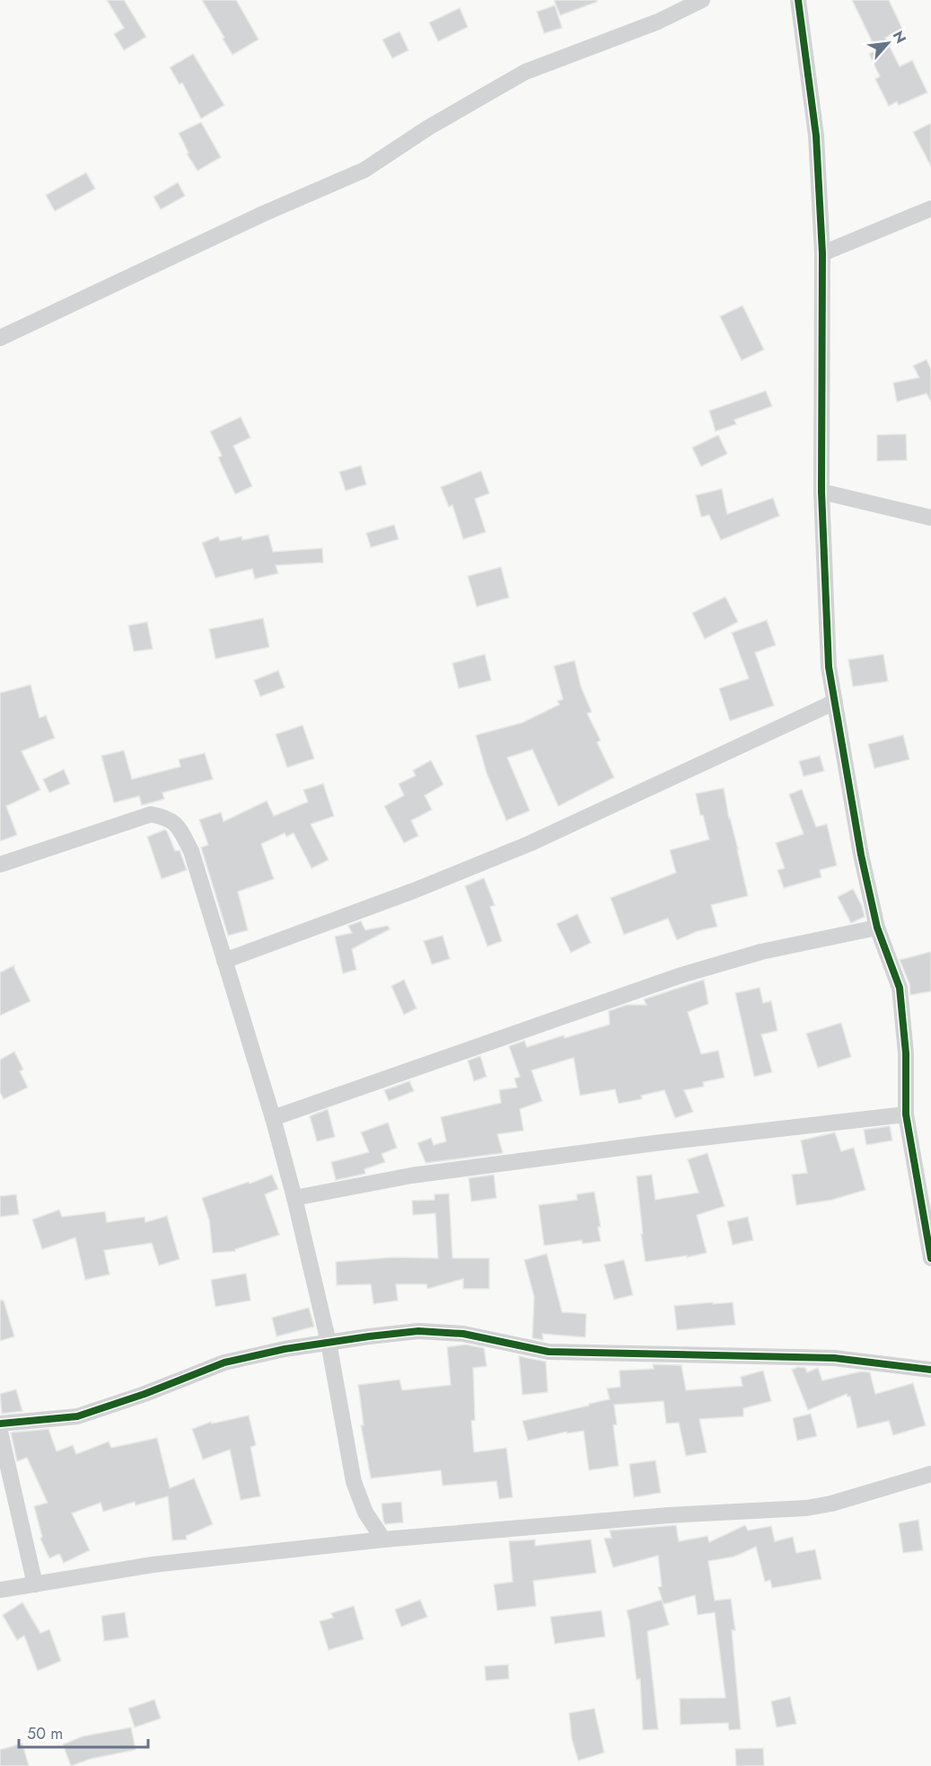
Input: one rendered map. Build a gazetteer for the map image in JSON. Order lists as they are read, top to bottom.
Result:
{
  "scale_bar": "50 m",
  "north": "top right"
}
